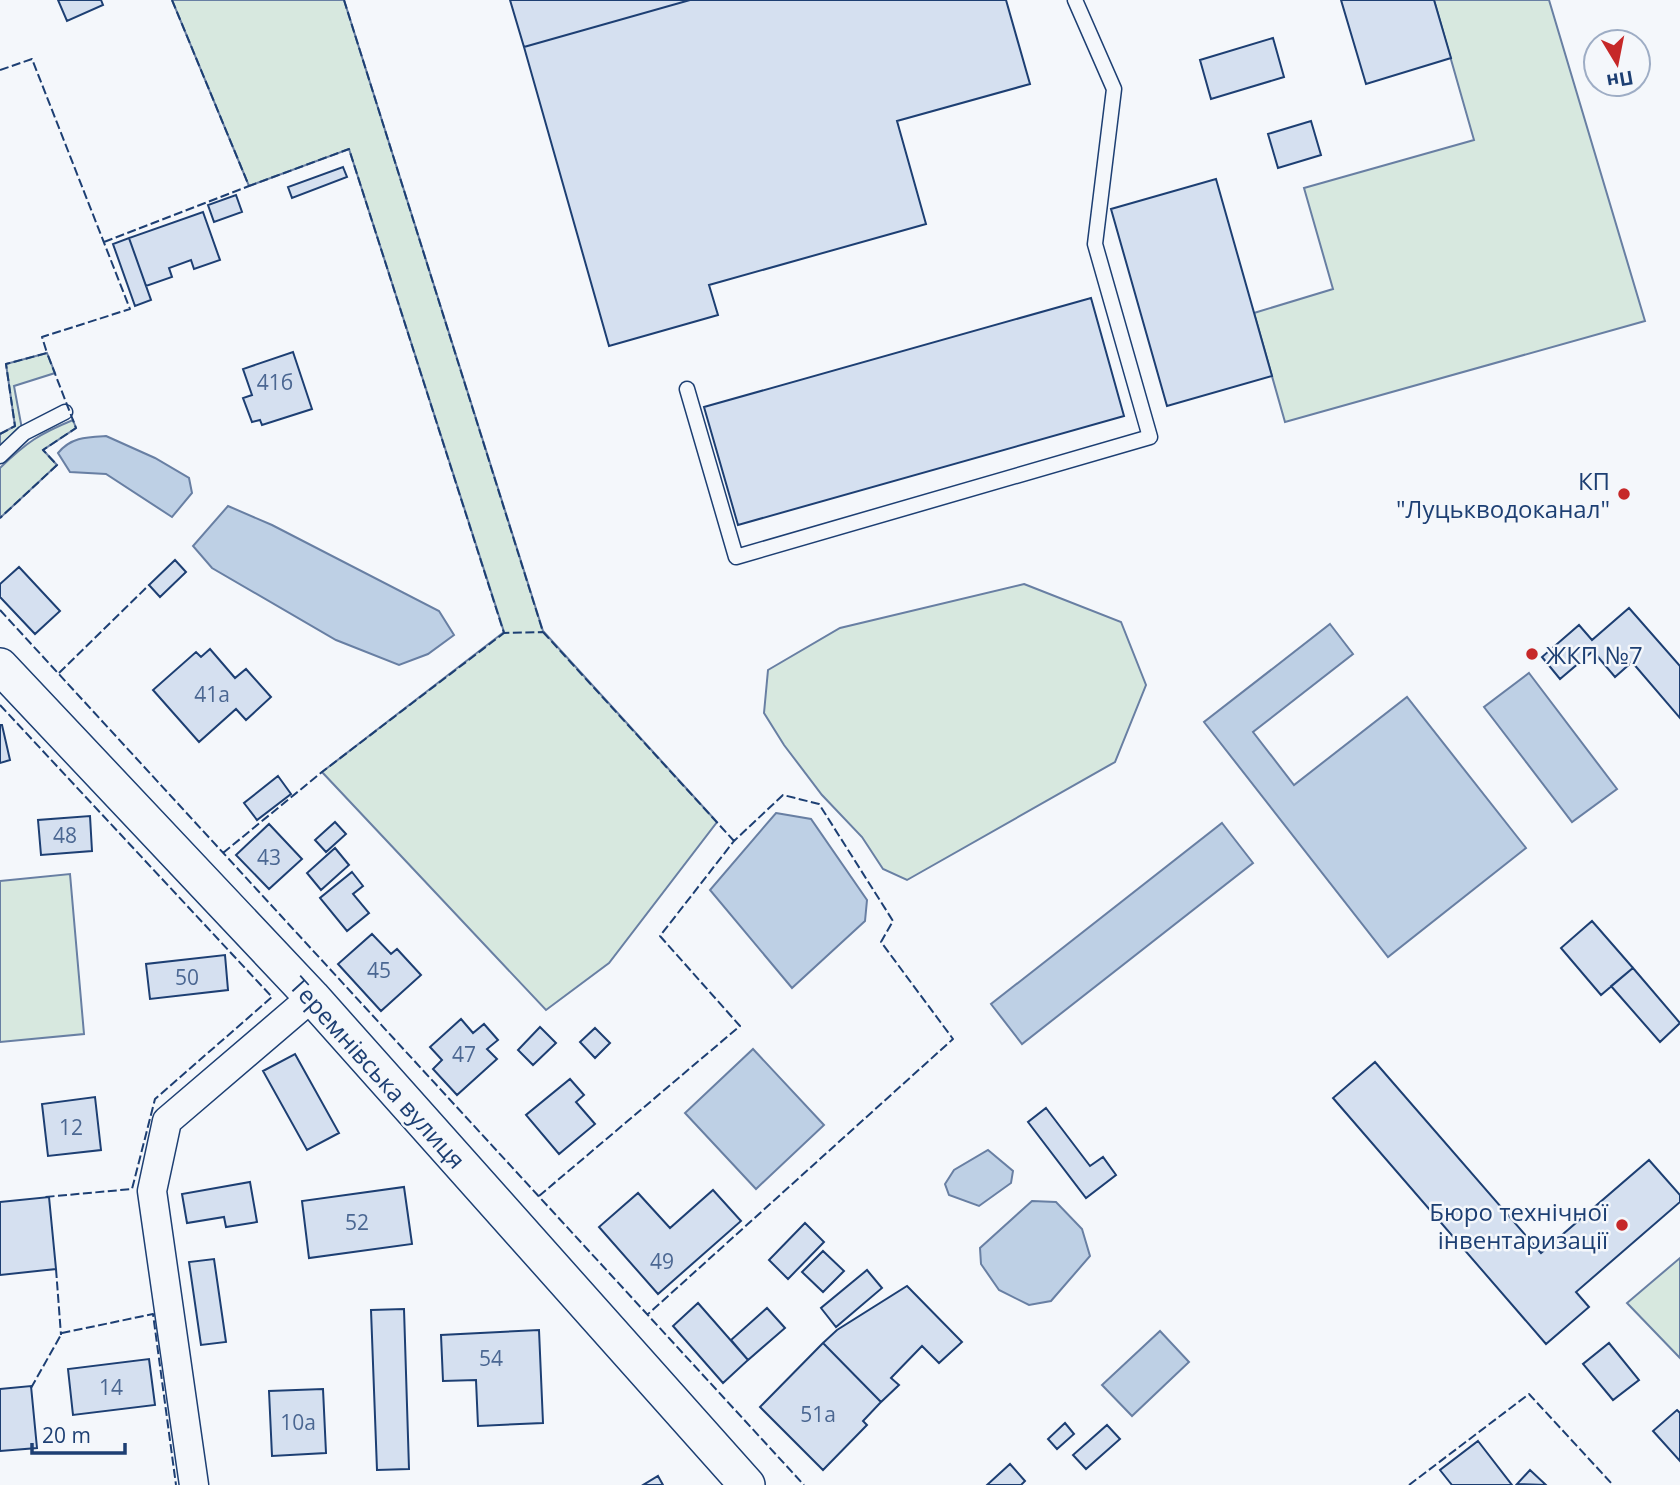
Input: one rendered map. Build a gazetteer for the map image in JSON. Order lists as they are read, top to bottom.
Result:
{
  "streets": {
    "street": ["Теремнівська вулиця"]
  },
  "places": ["КП \"Луцькводоканал\"", "ЖКП №7", "Бюро технічної інвентаризації"],
  "house_numbers": [
    "41б",
    "41а",
    "48",
    "43",
    "45",
    "50",
    "47",
    "12",
    "52",
    "49",
    "54",
    "14",
    "51а",
    "10а"
  ],
  "scale_bar": "20 m",
  "north": "bottom"
}
